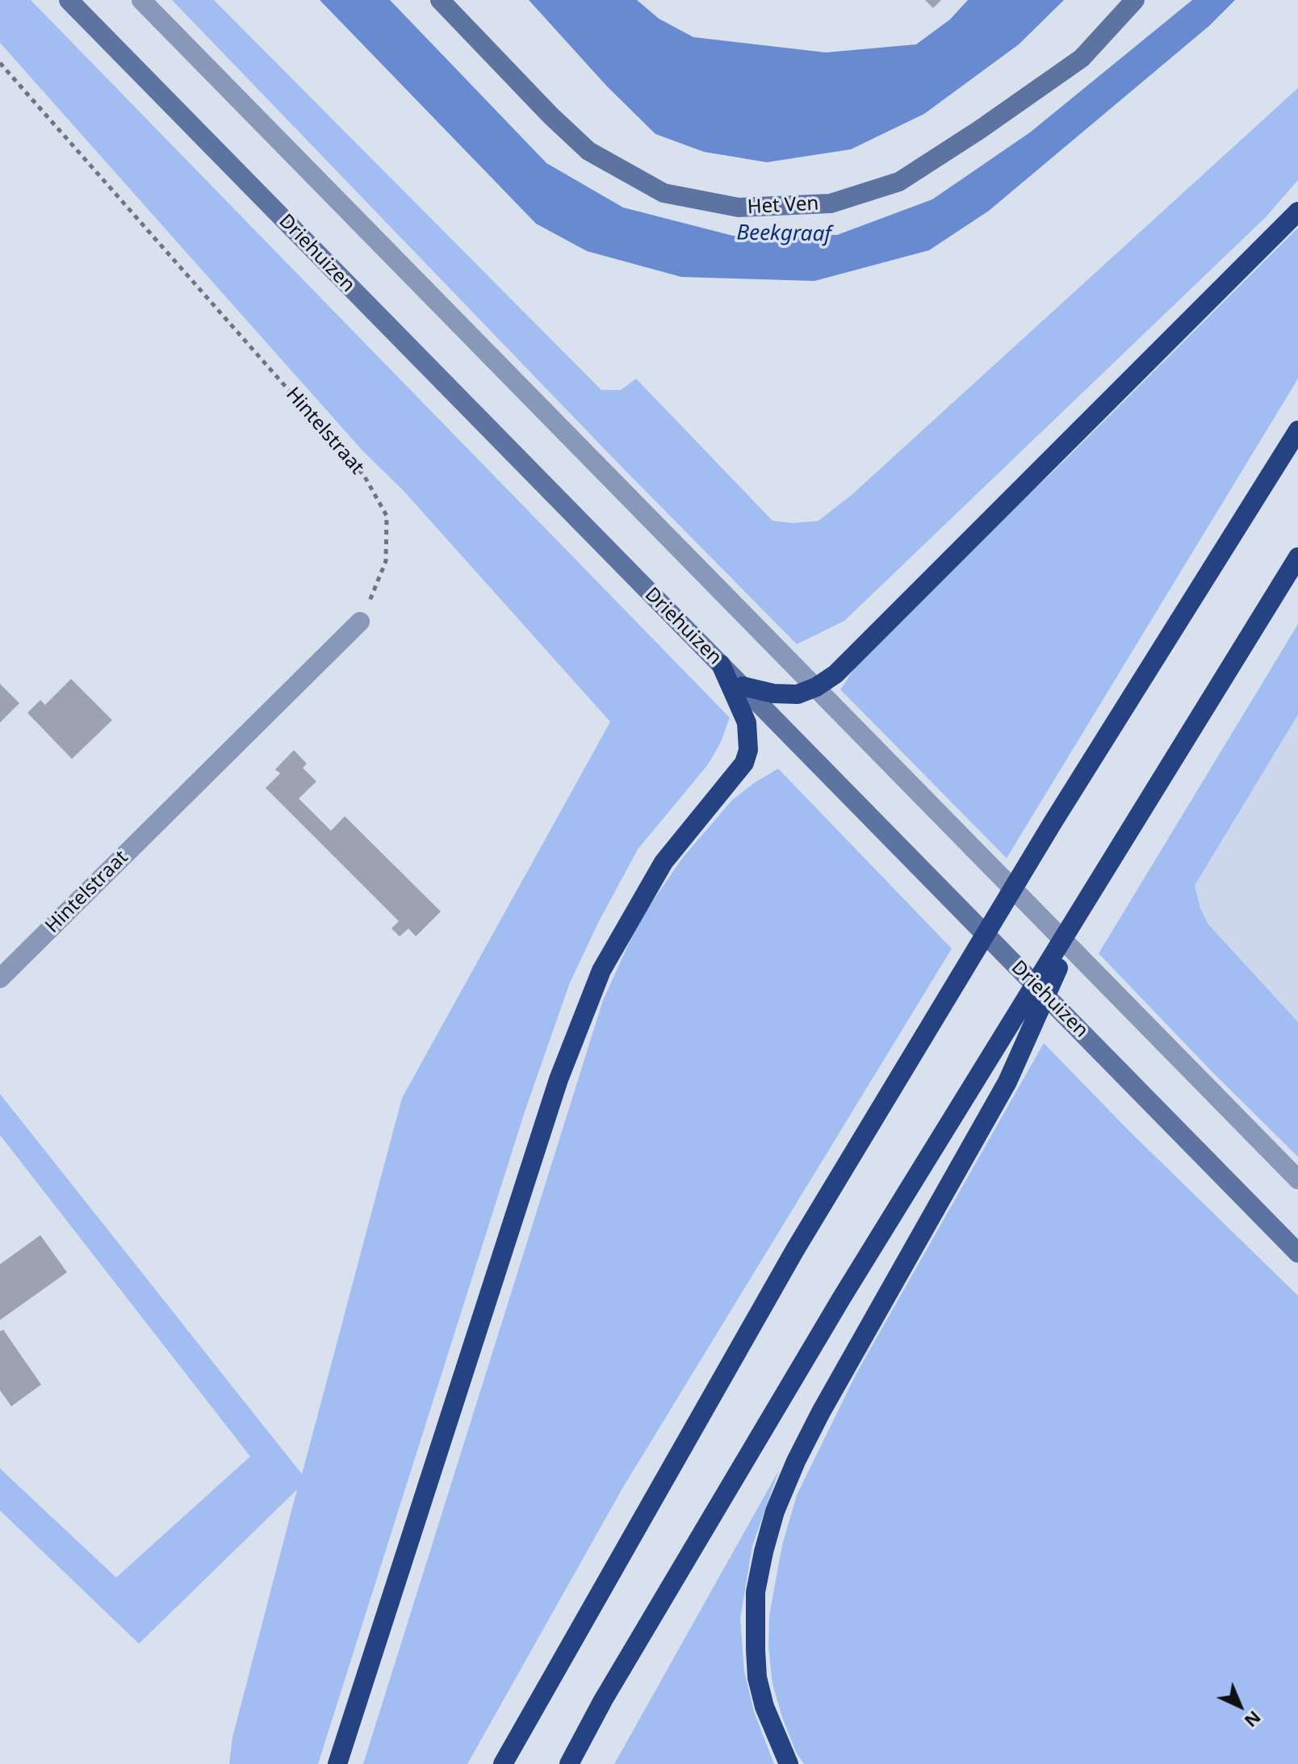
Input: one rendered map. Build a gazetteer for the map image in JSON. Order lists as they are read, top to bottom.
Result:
{
  "streets": {
    "main road": ["Het Ven", "Driehuizen"],
    "street": ["Hintelstraat"]
  },
  "water": ["Beekgraaf"],
  "north": "bottom right"
}
